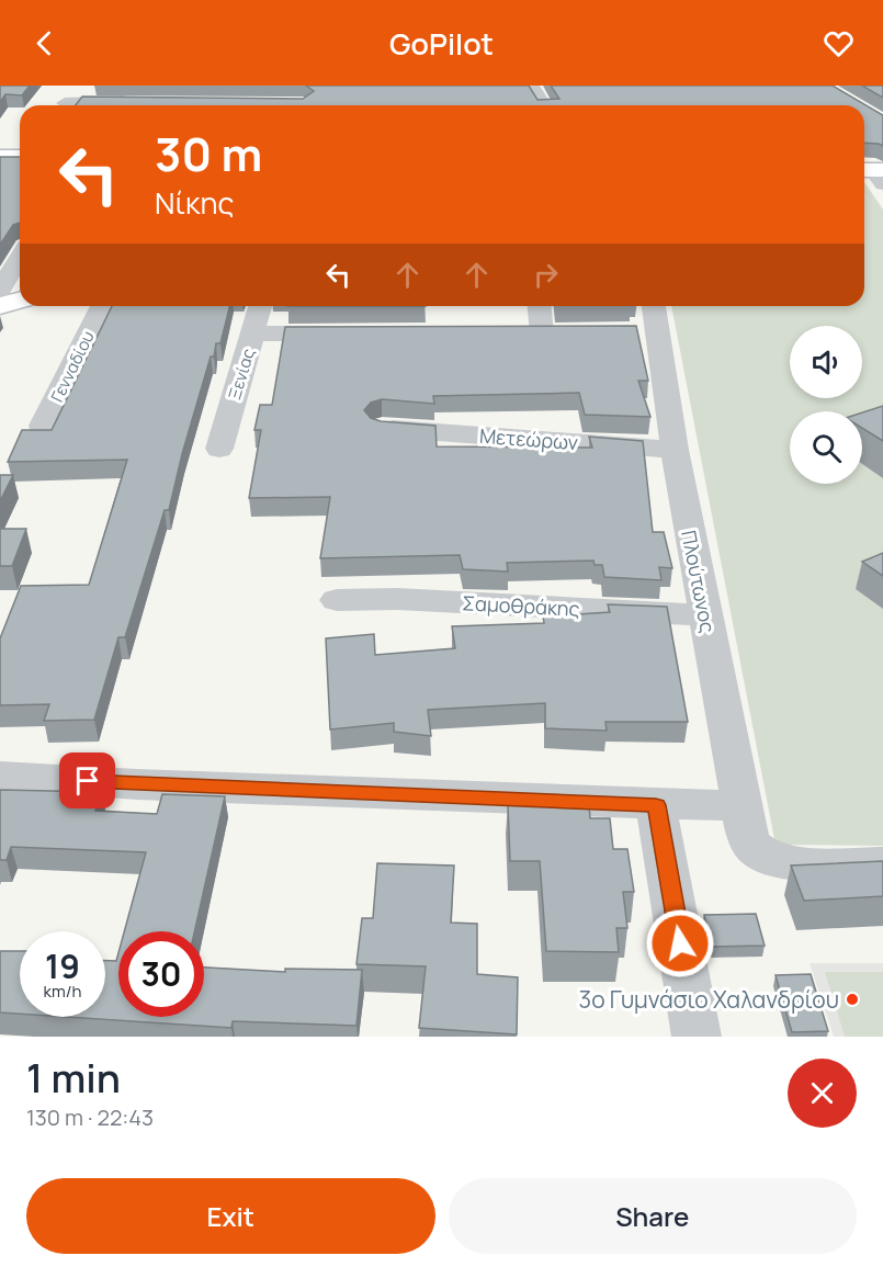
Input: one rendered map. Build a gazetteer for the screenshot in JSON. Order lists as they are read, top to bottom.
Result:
{
  "streets": {
    "street": [
      "Γενναδίου",
      "Ξενίας",
      "Μετεώρων",
      "Πλούτωνος",
      "Σαμοθράκης"
    ]
  },
  "crossings": [
    ["Μετεώρων", "Πλούτωνος"],
    ["Πλούτωνος", "Σαμοθράκης"]
  ],
  "places": ["3ο Γυμνάσιο Χαλανδρίου"],
  "page": {
    "header": "GoPilot",
    "turn": ["30 m", "Νίκης"],
    "speed": "19 km/h",
    "limit": "30",
    "heading": ["1 min", "130 m · 22:43"],
    "buttons": ["Exit", "Share"]
  }
}
